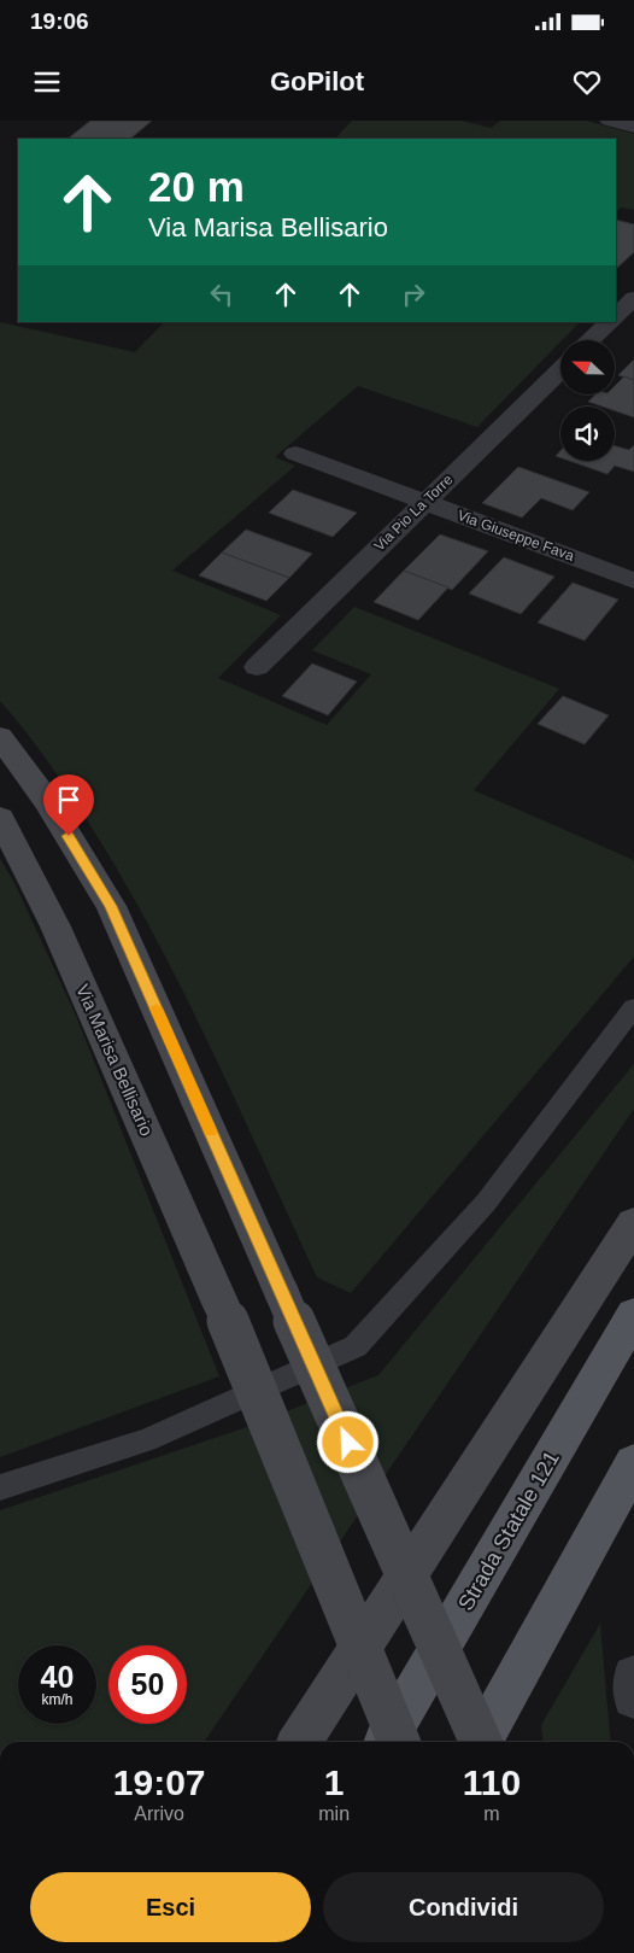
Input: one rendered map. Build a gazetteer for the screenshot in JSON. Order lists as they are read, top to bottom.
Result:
{
  "streets": {
    "main road": ["Via Marisa Bellisario", "Strada Statale 121"],
    "street": ["Via Pio La Torre", "Via Giuseppe Fava"]
  },
  "crossings": [
    ["Via Pio La Torre", "Via Giuseppe Fava"]
  ],
  "north": "left",
  "page": {
    "status": "19:06",
    "header": "GoPilot",
    "turn": ["20 m", "Via Marisa Bellisario"],
    "speed": "40 km/h",
    "limit": "50",
    "eta": [
      "19:07",
      "Arrivo",
      "1",
      "min",
      "110",
      "m"
    ],
    "buttons": ["Esci", "Condividi"]
  }
}
